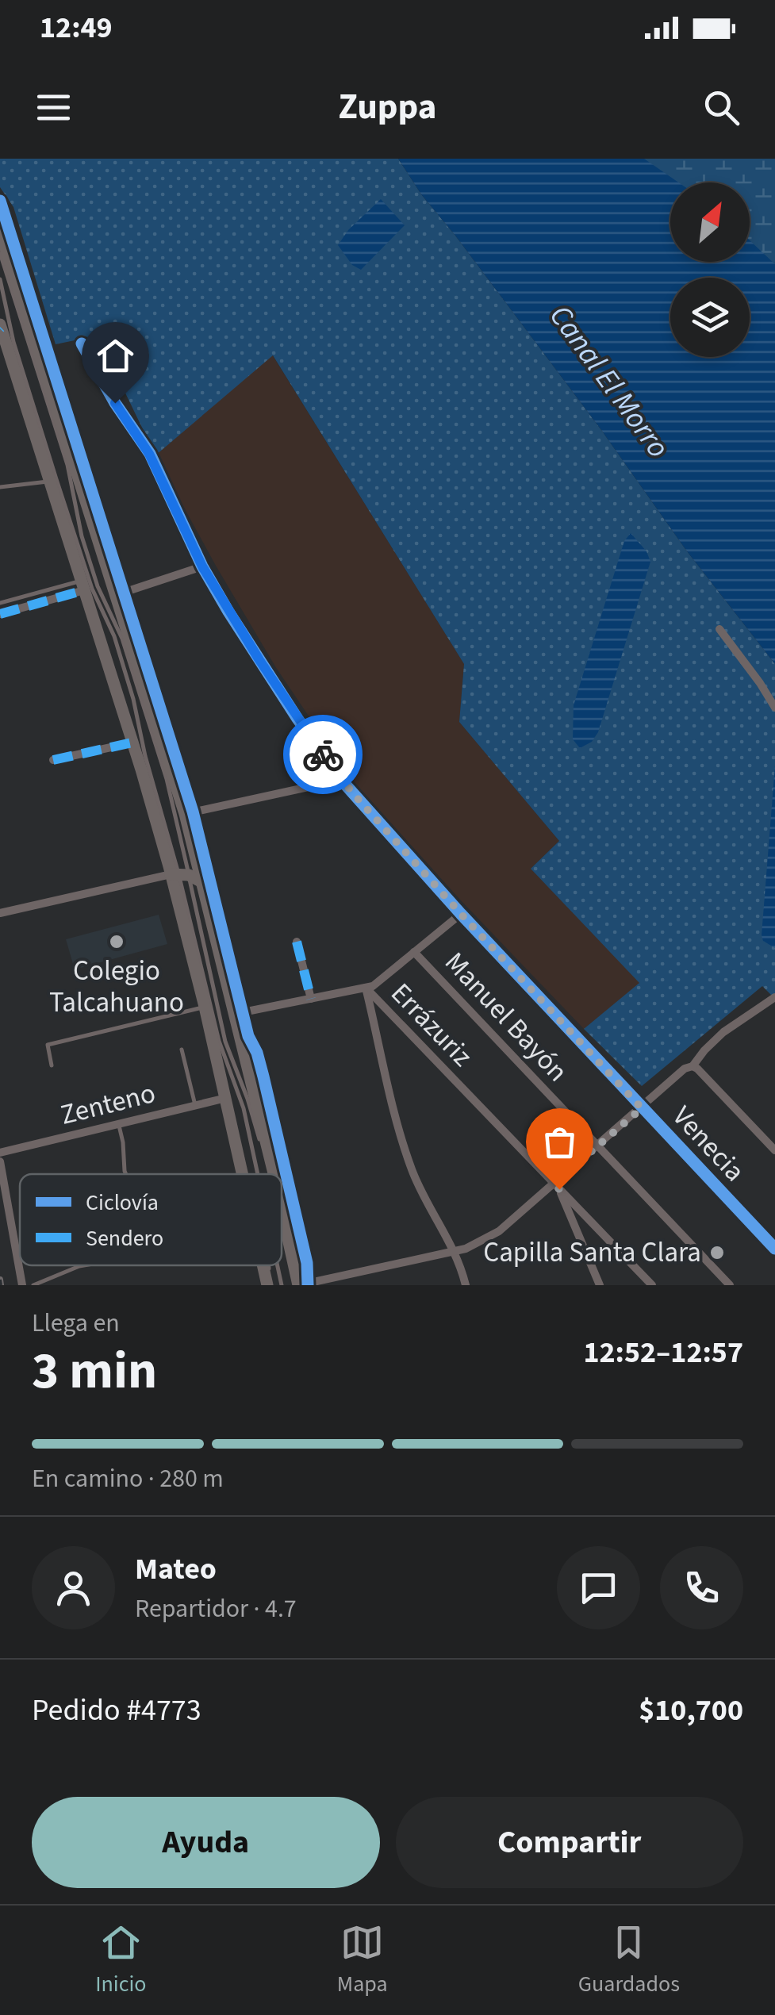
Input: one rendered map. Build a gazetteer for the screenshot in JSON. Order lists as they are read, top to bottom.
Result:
{
  "streets": {
    "street": [
      "Manuel Bayón",
      "Errázuriz",
      "Zenteno",
      "Venecia"
    ]
  },
  "water": ["Canal El Morro"],
  "places": ["Colegio Talcahuano", "Capilla Santa Clara"],
  "legend": ["Ciclovía", "Sendero"],
  "north": "top right",
  "page": {
    "status": "12:49",
    "header": "Zuppa",
    "heading": ["3 min", "Llega en", "12:52–12:57"],
    "panel": [
      "Mateo",
      "Repartidor · 4.7",
      "Pedido #4773",
      "$10,700"
    ],
    "bar": "En camino · 280 m",
    "buttons": ["Ayuda", "Compartir"],
    "tabs": ["Inicio", "Mapa", "Guardados"]
  }
}
